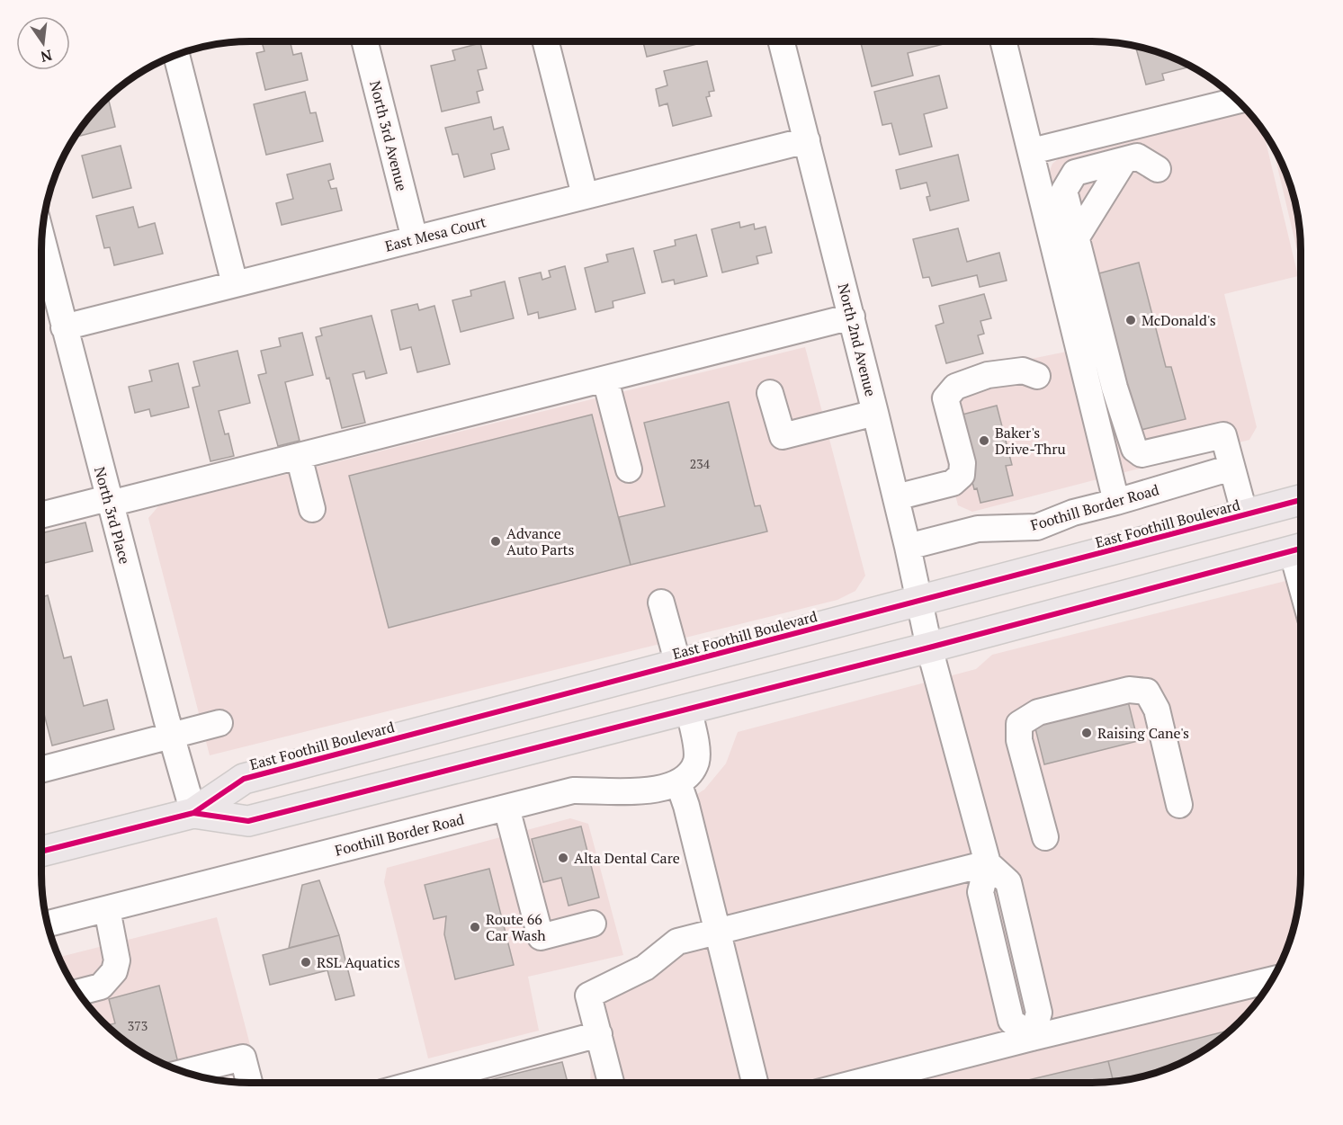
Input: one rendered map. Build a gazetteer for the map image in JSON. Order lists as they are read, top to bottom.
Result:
{
  "streets": {
    "main road": ["East Foothill Boulevard"],
    "street": [
      "North 3rd Avenue",
      "East Mesa Court",
      "North 2nd Avenue",
      "Foothill Border Road",
      "North 3rd Place"
    ]
  },
  "crossings": [
    ["North 3rd Avenue", "East Mesa Court"],
    ["East Mesa Court", "North 2nd Avenue"],
    ["East Mesa Court", "North 3rd Place"],
    ["North 2nd Avenue", "Foothill Border Road"],
    ["North 2nd Avenue", "East Foothill Boulevard"],
    ["North 3rd Place", "East Foothill Boulevard"]
  ],
  "places": [
    "McDonald's",
    "Baker's Drive-Thru",
    "Advance Auto Parts",
    "Raising Cane's",
    "Alta Dental Care",
    "Route 66 Car Wash",
    "RSL Aquatics"
  ],
  "house_numbers": ["234", "373"],
  "north": "bottom"
}
